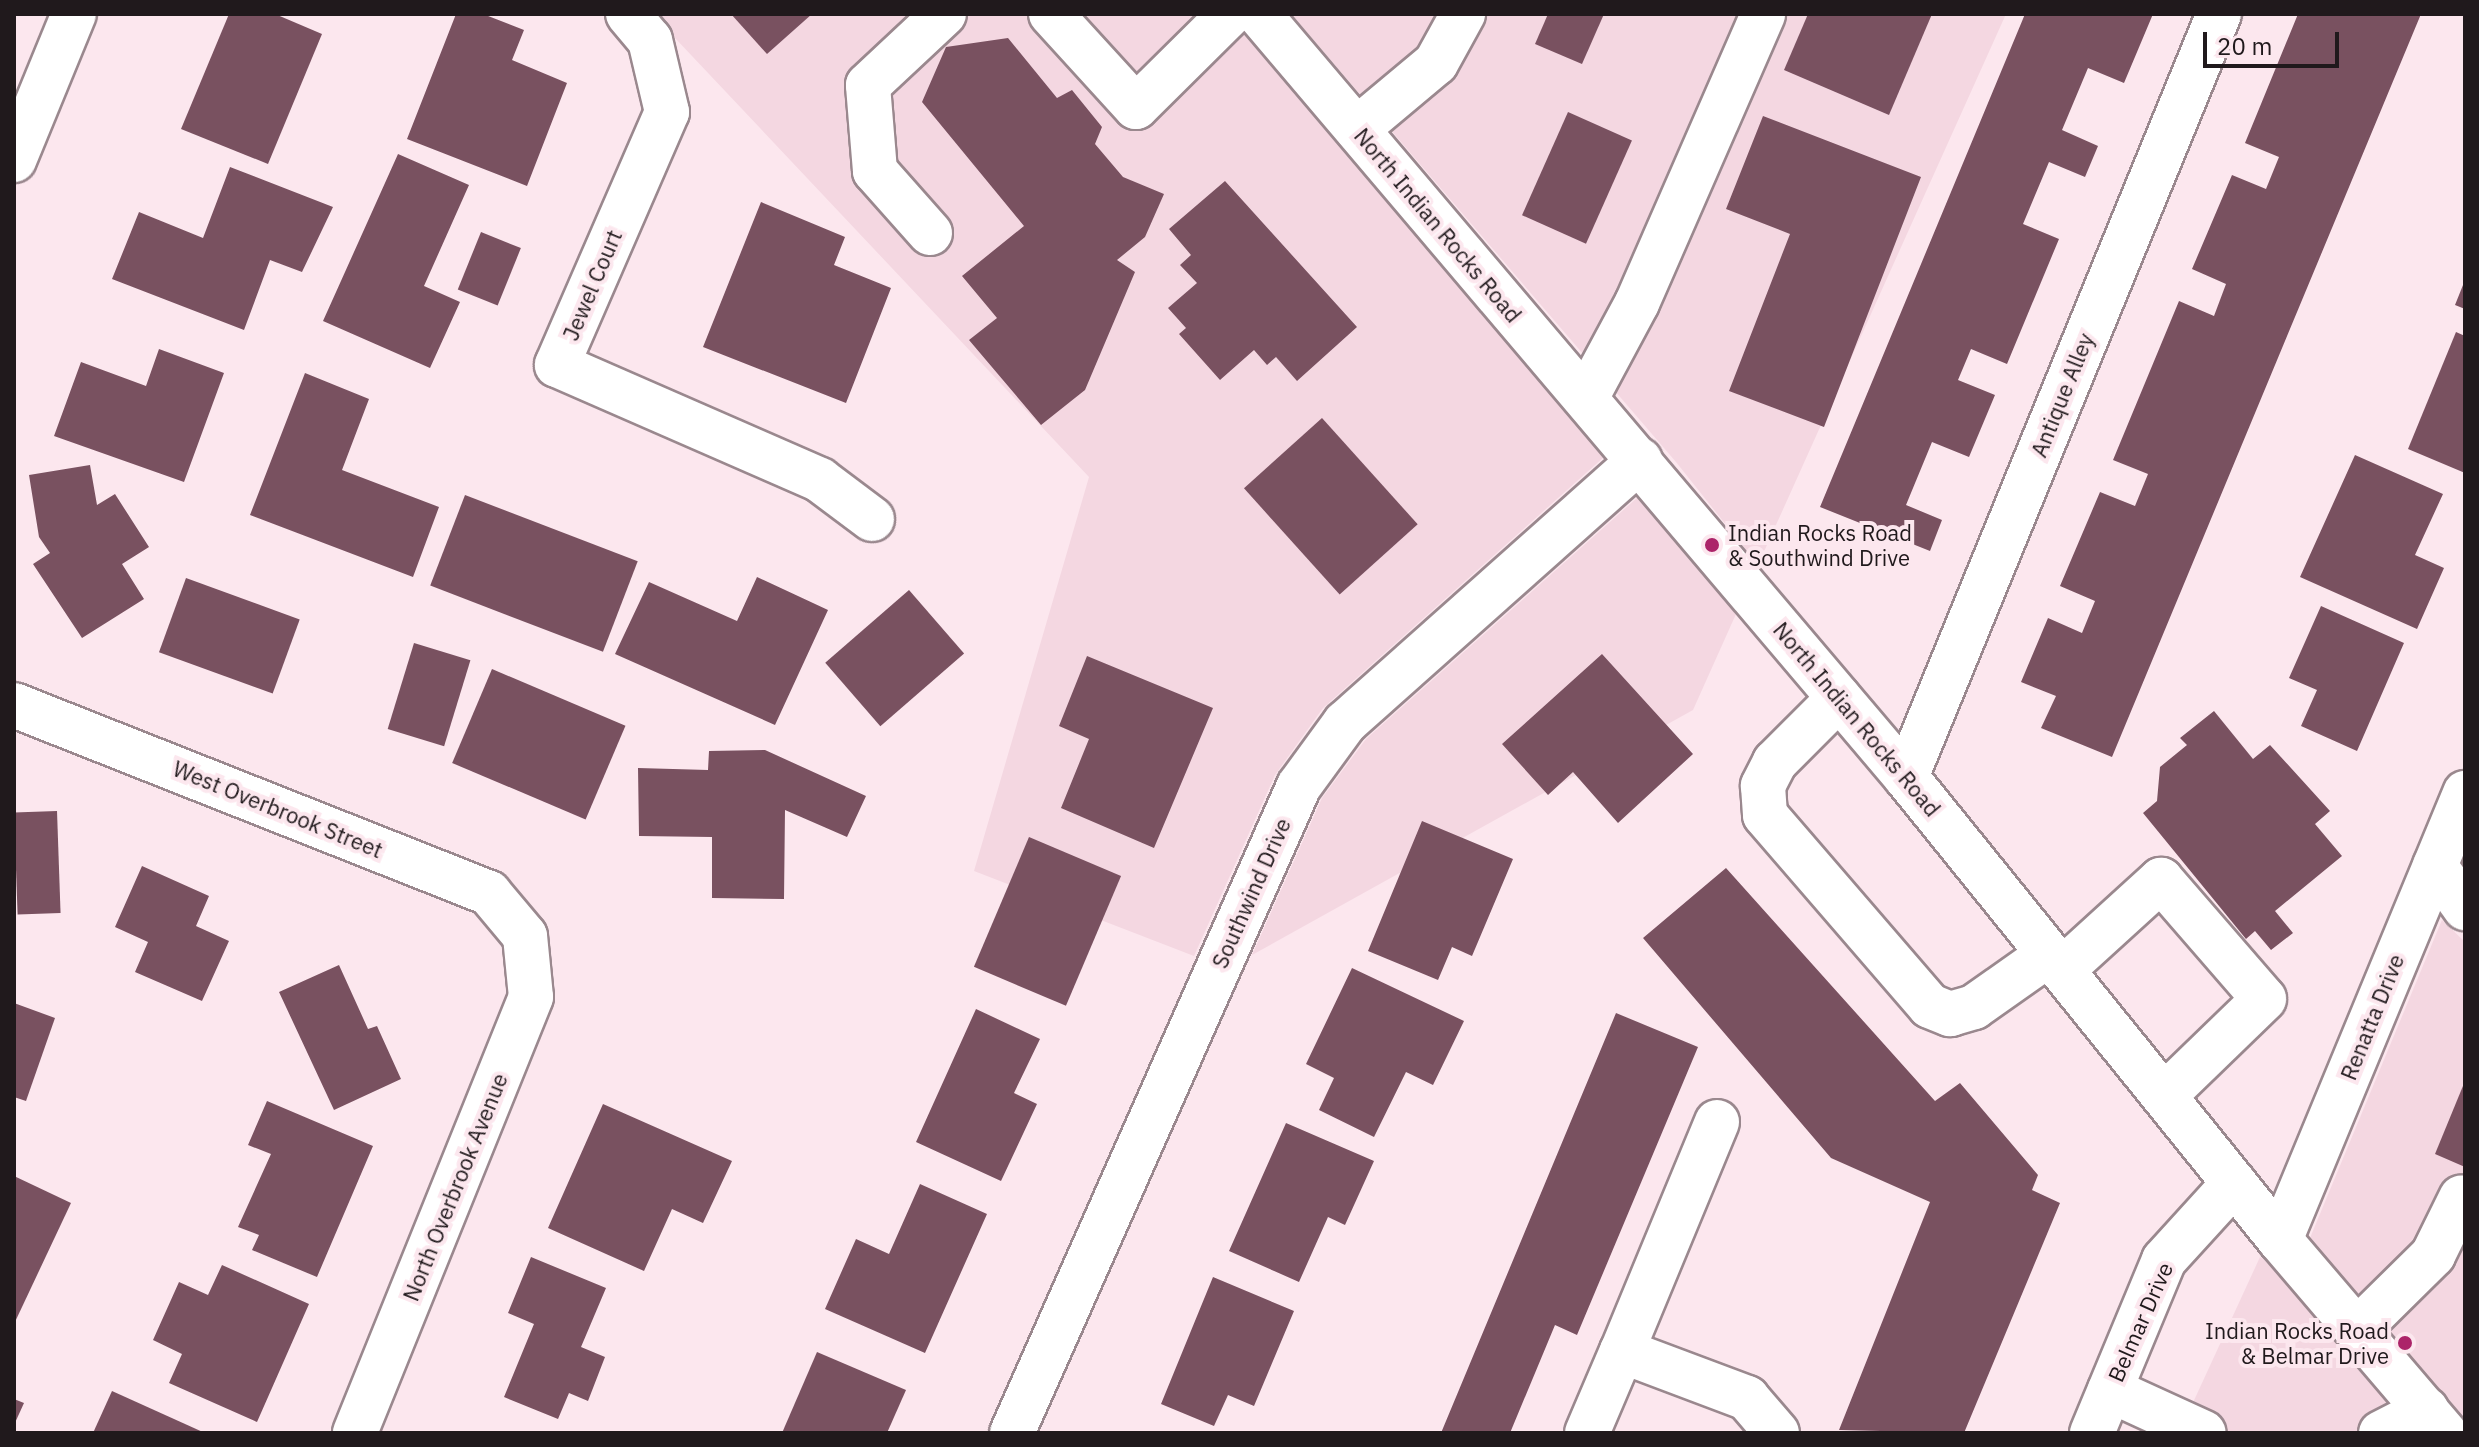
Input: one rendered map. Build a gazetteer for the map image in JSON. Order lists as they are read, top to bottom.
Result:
{
  "streets": {
    "street": [
      "North Indian Rocks Road",
      "Jewel Court",
      "Antique Alley",
      "West Overbrook Street",
      "Southwind Drive",
      "Renatta Drive",
      "North Overbrook Avenue",
      "Belmar Drive"
    ]
  },
  "crossings": [
    ["North Indian Rocks Road", "Antique Alley"],
    ["North Indian Rocks Road", "Southwind Drive"],
    ["North Indian Rocks Road", "Renatta Drive"],
    ["North Indian Rocks Road", "Belmar Drive"],
    ["West Overbrook Street", "North Overbrook Avenue"]
  ],
  "places": ["Indian Rocks Road & Southwind Drive", "Indian Rocks Road & Belmar Drive"],
  "scale_bar": "20 m"
}
